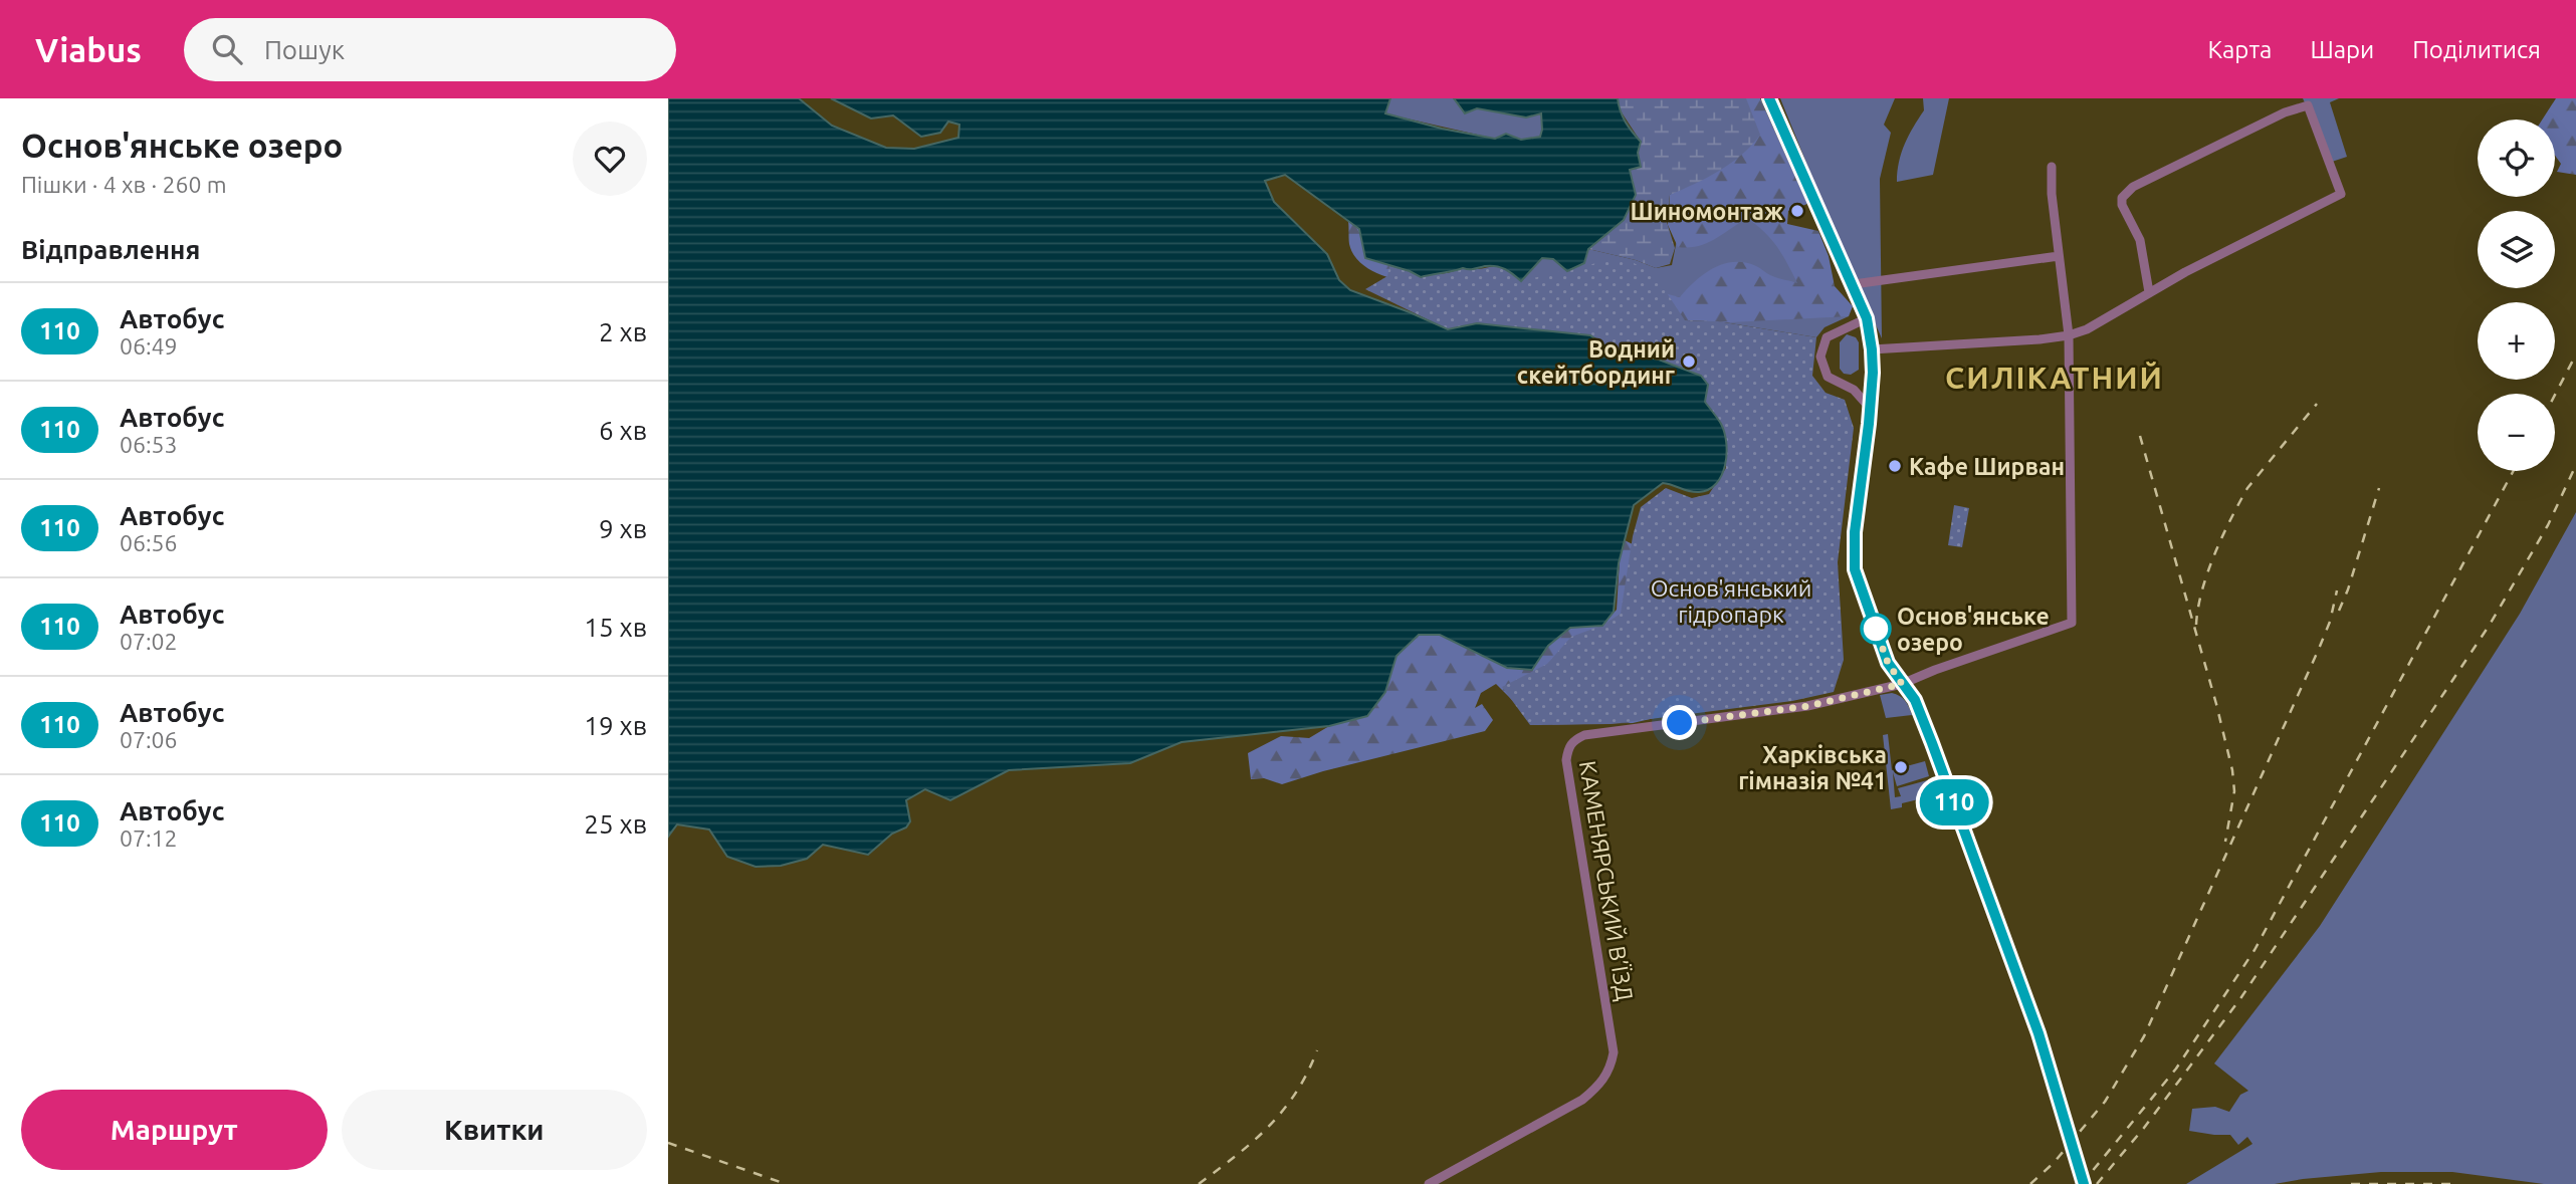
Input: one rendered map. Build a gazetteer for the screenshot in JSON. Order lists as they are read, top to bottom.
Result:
{
  "streets": {
    "street": ["КАМЕНЯРСЬКИЙ В’ЇЗД"]
  },
  "districts": ["СИЛІКАТНИЙ"],
  "parks": ["Основ'янський гідропарк"],
  "places": [
    "Шиномонтаж",
    "Водний скейтбординг",
    "Кафе Ширван",
    "Основ'янське озеро",
    "Харківська гімназія №41"
  ],
  "lines": ["bus line 110"],
  "page": {
    "header": "Viabus",
    "search": "Пошук",
    "nav": ["Карта", "Шари", "Поділитися"],
    "heading": [
      ["Основ'янське озеро", "Пішки · 4 хв · 260 m"],
      "Відправлення"
    ],
    "on_map": "110",
    "map_buttons": ["+", "−"],
    "list": [
      {
        "mark": "110",
        "name": "Автобус",
        "note": "06:49",
        "value": "2 хв"
      },
      {
        "mark": "110",
        "name": "Автобус",
        "note": "06:53",
        "value": "6 хв"
      },
      {
        "mark": "110",
        "name": "Автобус",
        "note": "06:56",
        "value": "9 хв"
      },
      {
        "mark": "110",
        "name": "Автобус",
        "note": "07:02",
        "value": "15 хв"
      },
      {
        "mark": "110",
        "name": "Автобус",
        "note": "07:06",
        "value": "19 хв"
      },
      {
        "mark": "110",
        "name": "Автобус",
        "note": "07:12",
        "value": "25 хв"
      }
    ],
    "buttons": ["Маршрут", "Квитки"]
  }
}
